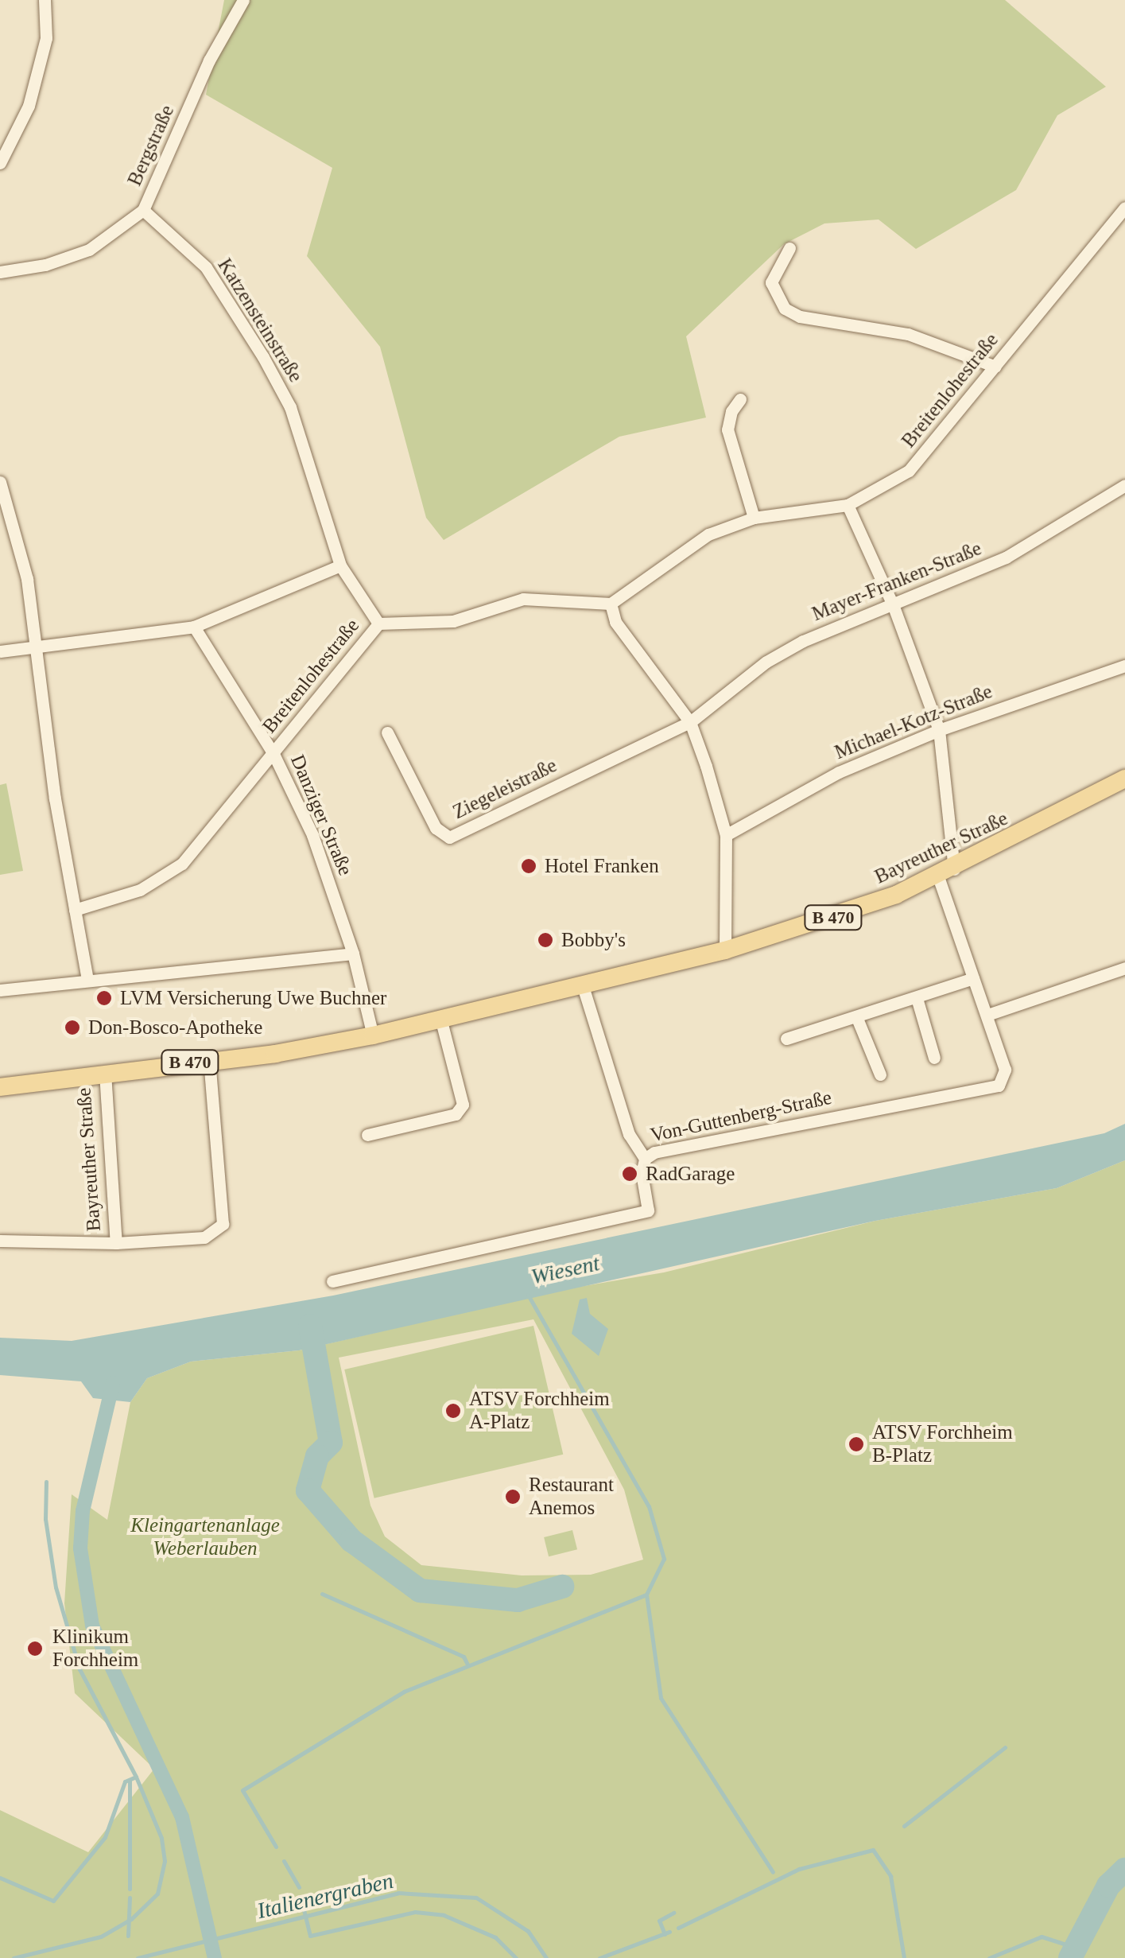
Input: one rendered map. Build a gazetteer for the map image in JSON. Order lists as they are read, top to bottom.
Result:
{
  "streets": {
    "main road": ["Bayreuther Straße", "B 470"],
    "street": [
      "Bergstraße",
      "Katzensteinstraße",
      "Breitenlohestraße",
      "Mayer-Franken-Straße",
      "Michael-Kotz-Straße",
      "Ziegeleistraße",
      "Danziger Straße",
      "Von-Guttenberg-Straße"
    ]
  },
  "crossings": [
    ["Bergstraße", "Katzensteinstraße"],
    ["Katzensteinstraße", "Breitenlohestraße"],
    ["Breitenlohestraße", "Danziger Straße"],
    ["Breitenlohestraße", "Von-Guttenberg-Straße"],
    ["Mayer-Franken-Straße", "Ziegeleistraße"],
    ["Mayer-Franken-Straße", "Von-Guttenberg-Straße"],
    ["Michael-Kotz-Straße", "Von-Guttenberg-Straße"],
    ["Danziger Straße", "Bayreuther Straße"],
    ["Bayreuther Straße", "Von-Guttenberg-Straße"]
  ],
  "water": ["Wiesent", "Italienergraben"],
  "parks": ["Kleingartenanlage Weberlauben"],
  "places": [
    "Hotel Franken",
    "Bobby's",
    "LVM Versicherung Uwe Buchner",
    "Don-Bosco-Apotheke",
    "RadGarage",
    "ATSV Forchheim A-Platz",
    "ATSV Forchheim B-Platz",
    "Restaurant Anemos",
    "Klinikum Forchheim"
  ]
}
